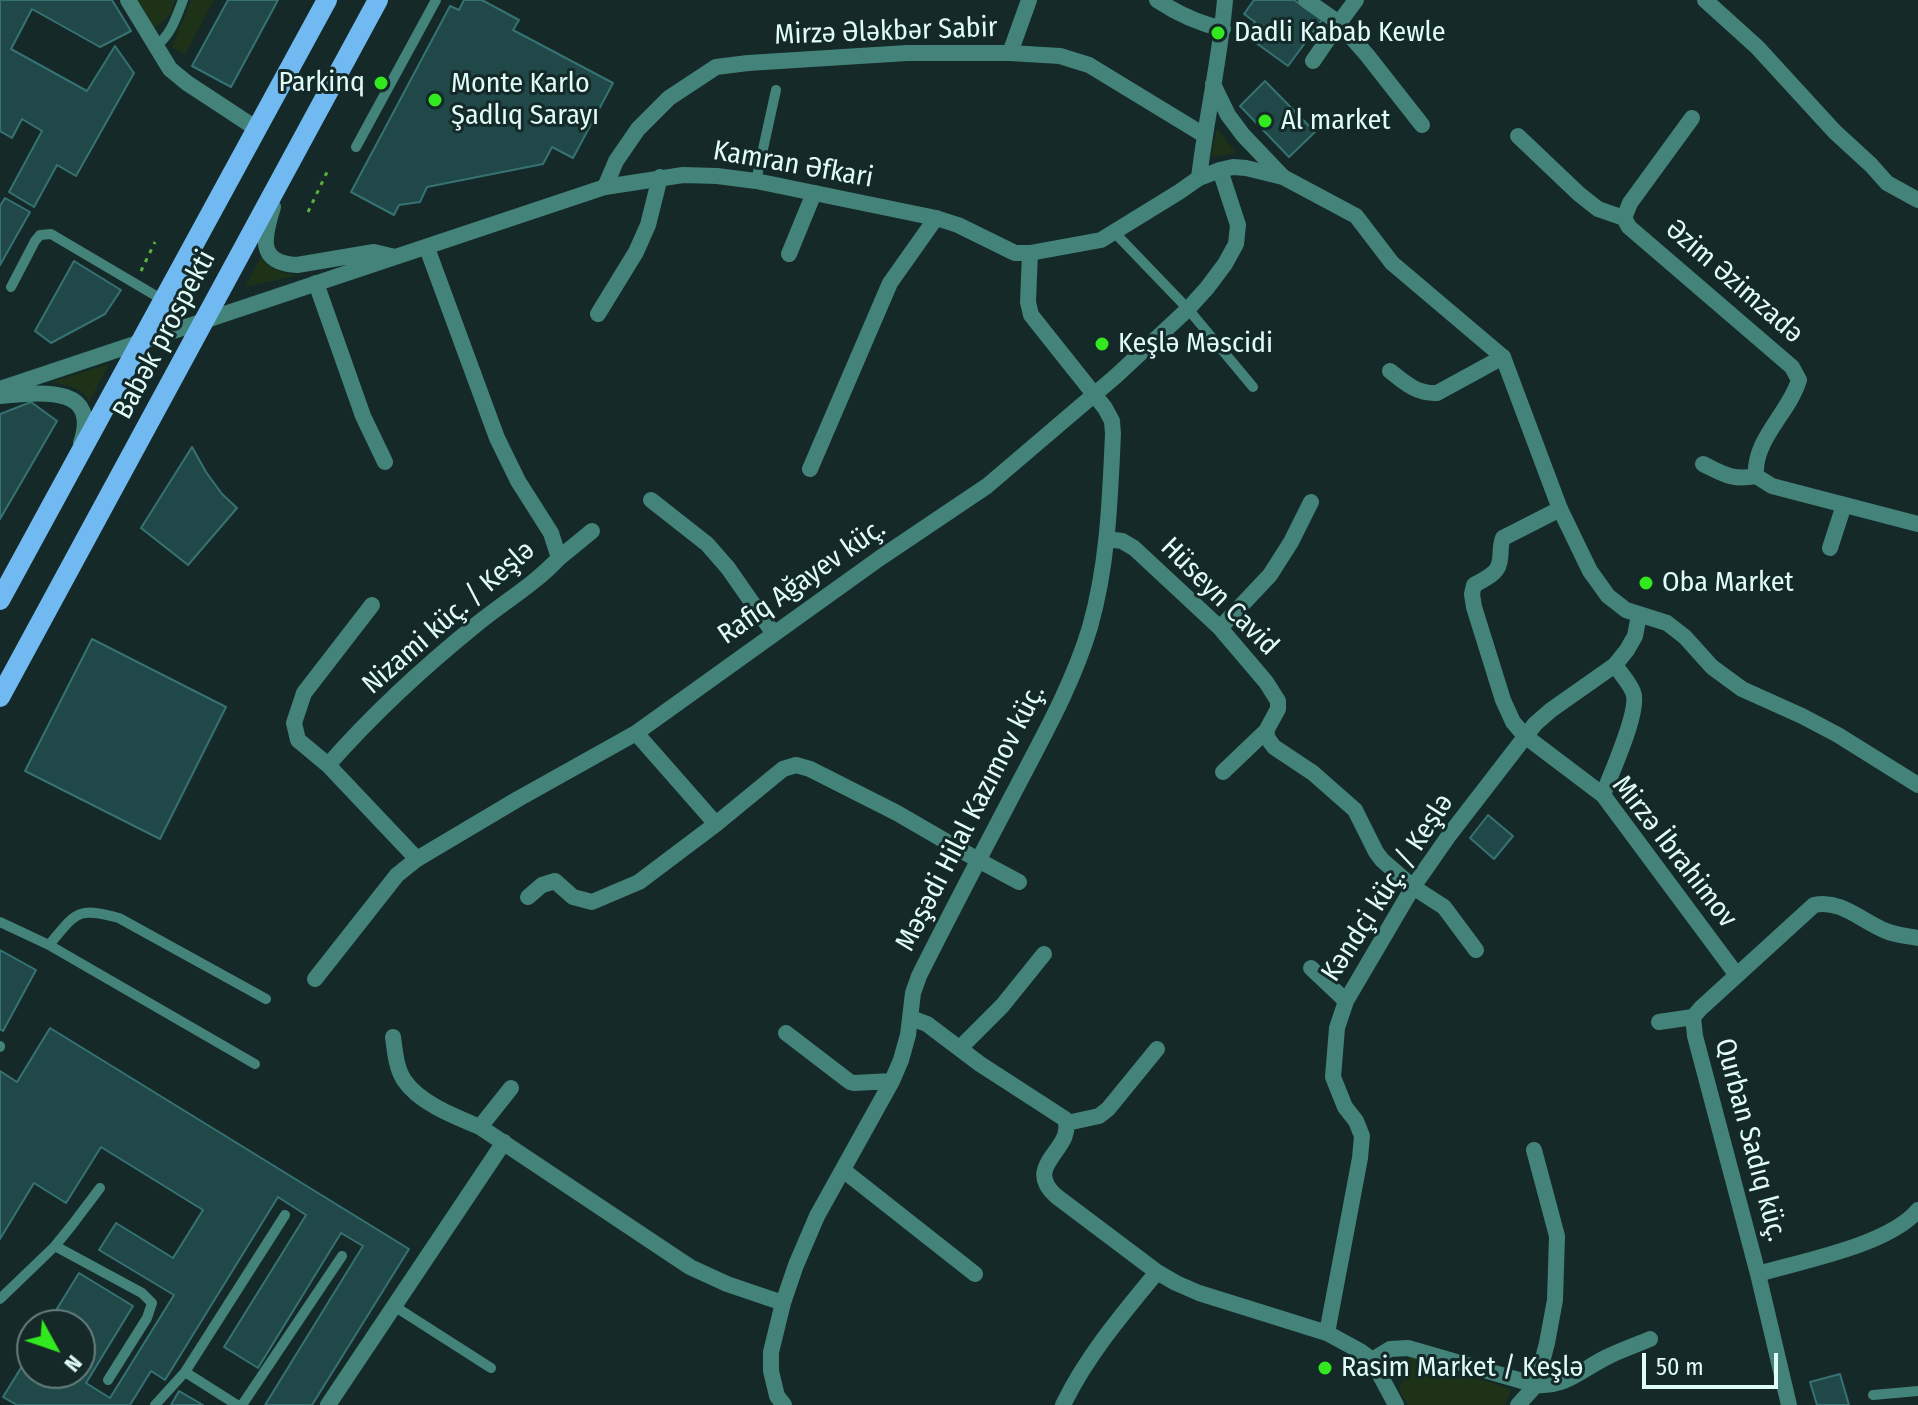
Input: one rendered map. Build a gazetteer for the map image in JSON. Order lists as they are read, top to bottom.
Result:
{
  "streets": {
    "main road": ["Babək prospekti"],
    "street": [
      "Mirzə Ələkbər Sabir",
      "Kamran Əfkari",
      "Əzim Əzimzadə",
      "Rafiq Ağayev küç.",
      "Hüseyn Cavid",
      "Nizami küç. / Keşlə",
      "Məşədi Hilal Kazımov küç.",
      "Mirzə İbrahimov",
      "Kəndçi küç. / Keşlə",
      "Qurban Sadıq küç."
    ]
  },
  "crossings": [
    ["Mirzə Ələkbər Sabir", "Kamran Əfkari"],
    ["Kamran Əfkari", "Babək prospekti"],
    ["Kamran Əfkari", "Nizami küç. / Keşlə"],
    ["Kamran Əfkari", "Məşədi Hilal Kazımov küç."],
    ["Rafiq Ağayev küç.", "Məşədi Hilal Kazımov küç."],
    ["Hüseyn Cavid", "Məşədi Hilal Kazımov küç."],
    ["Mirzə İbrahimov", "Kəndçi küç. / Keşlə"],
    ["Mirzə İbrahimov", "Qurban Sadıq küç."]
  ],
  "places": [
    "Dadli Kabab Kewle",
    "Parkinq",
    "Monte Karlo Şadlıq Sarayı",
    "Al market",
    "Keşlə Məscidi",
    "Oba Market",
    "Rasim Market / Keşlə"
  ],
  "scale_bar": "50 m",
  "north": "bottom right"
}
